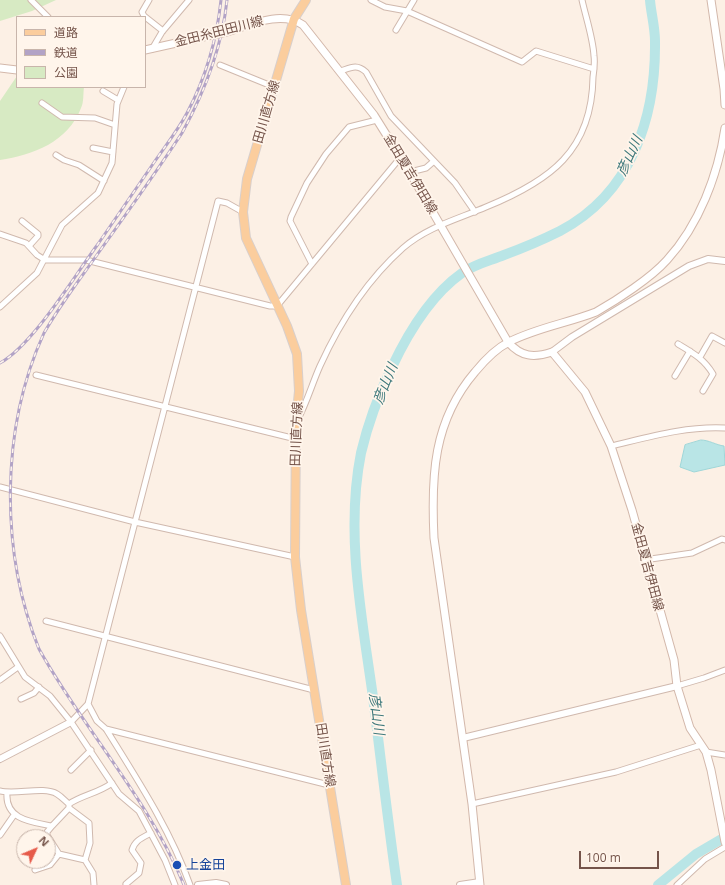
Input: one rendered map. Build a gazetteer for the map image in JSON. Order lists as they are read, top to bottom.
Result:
{
  "streets": {
    "main road": ["金田糸田田川線", "田川直方線", "金田夏吉伊田線"]
  },
  "crossings": [
    ["金田糸田田川線", "田川直方線"],
    ["金田糸田田川線", "金田夏吉伊田線"],
    ["田川直方線", "金田夏吉伊田線"]
  ],
  "water": ["彦山川"],
  "places": ["上金田"],
  "legend": ["道路", "鉄道", "公園"],
  "scale_bar": "100 m",
  "north": "top right"
}
